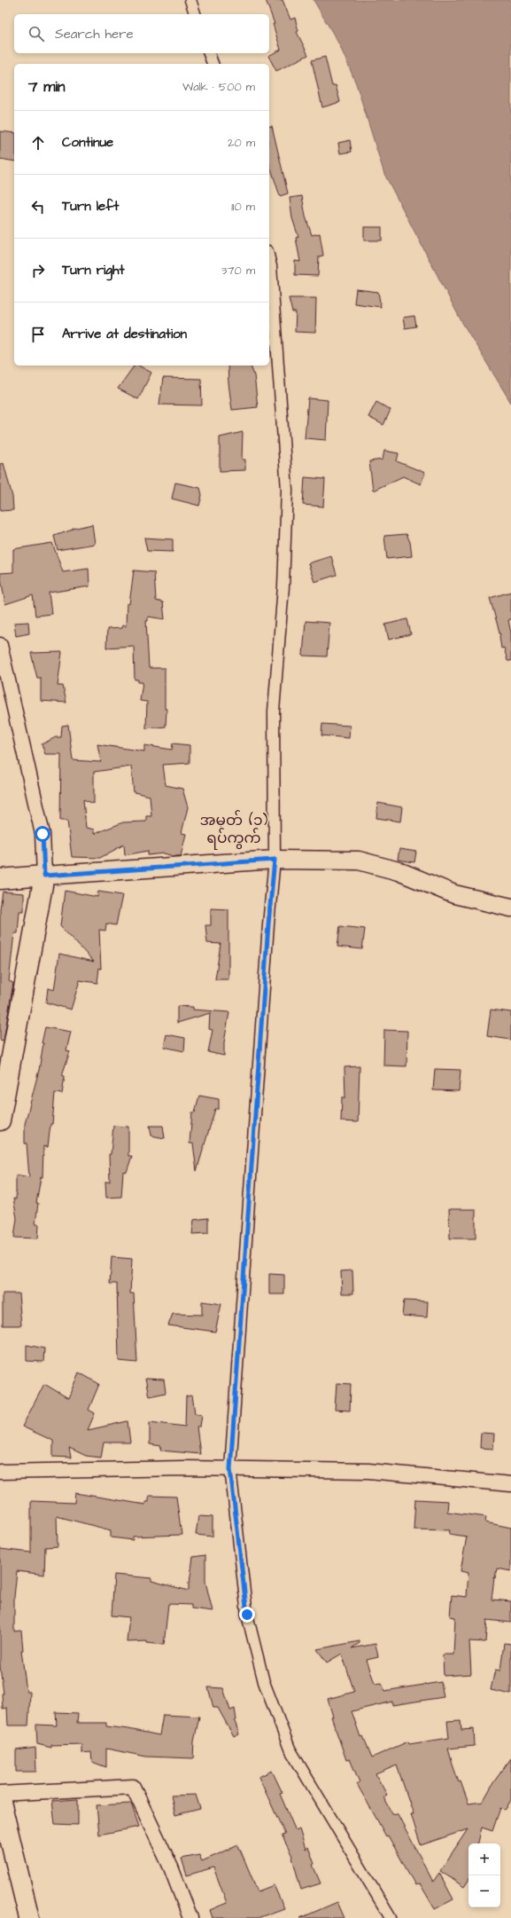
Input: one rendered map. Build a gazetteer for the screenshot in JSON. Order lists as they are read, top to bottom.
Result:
{
  "districts": ["အမှတ် (၁) ရပ်ကွက်"],
  "page": {
    "search": "Search here",
    "heading": ["7 min", "Walk · 500 m"],
    "list": [
      ["Continue", "20 m"],
      ["Turn left", "110 m"],
      ["Turn right", "370 m"],
      "Arrive at destination"
    ],
    "map_buttons": ["+", "−"]
  }
}
